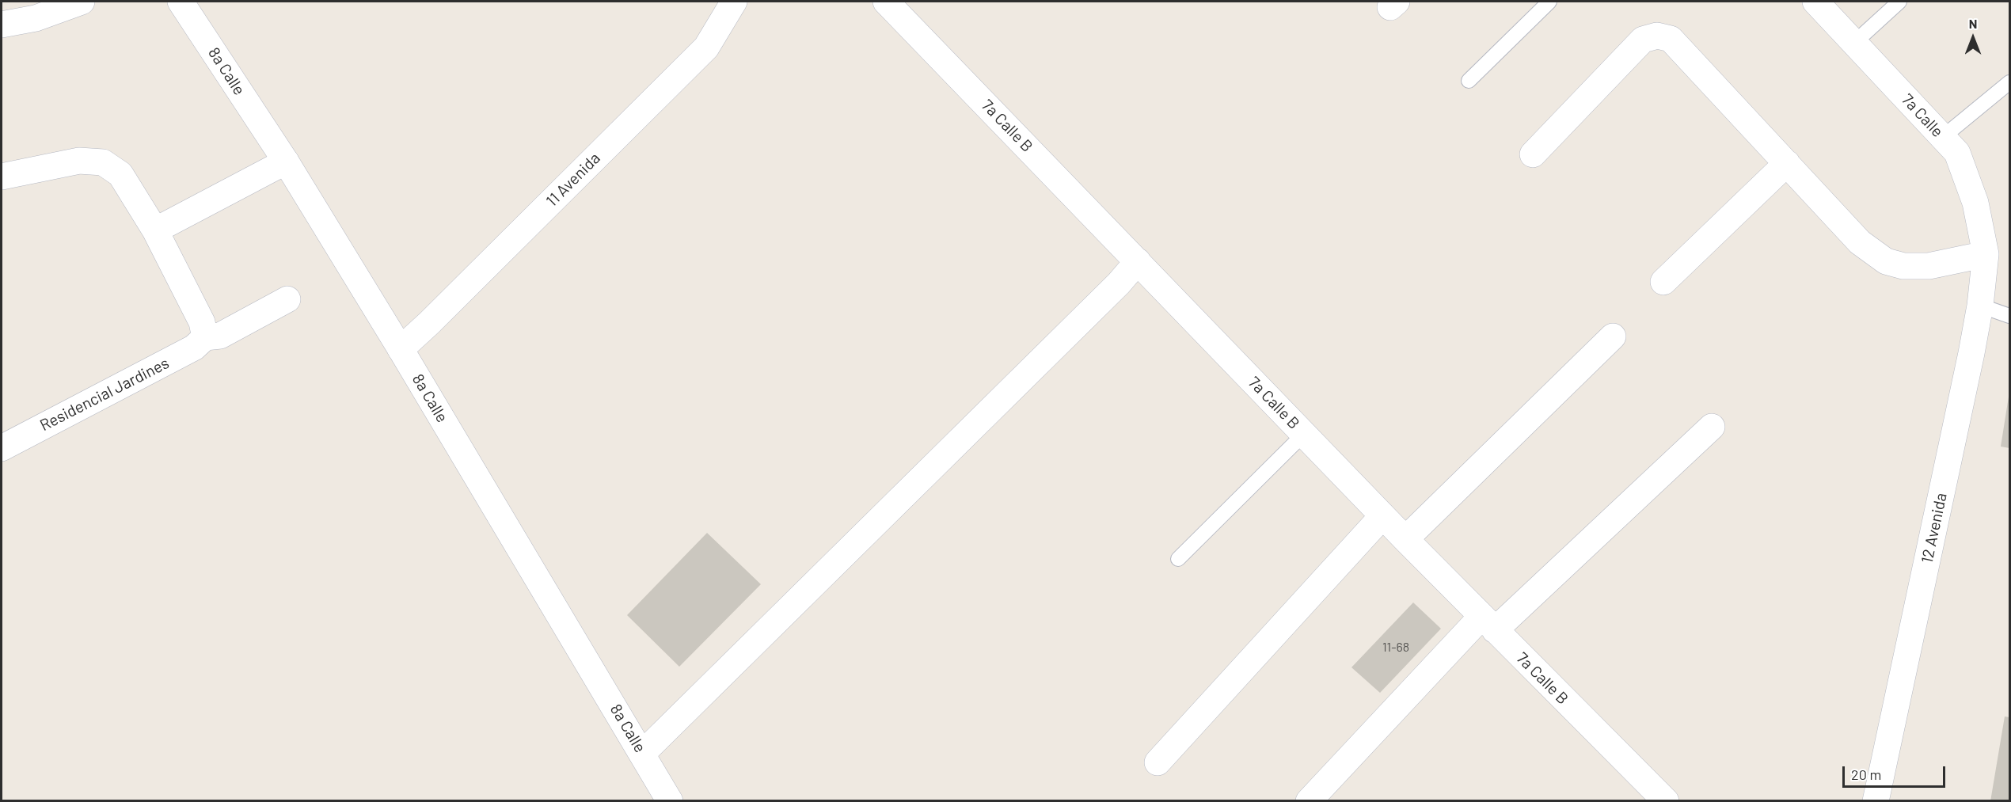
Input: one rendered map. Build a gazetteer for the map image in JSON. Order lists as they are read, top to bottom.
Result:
{
  "streets": {
    "street": [
      "8a Calle",
      "7a Calle",
      "7a Calle B",
      "11 Avenida",
      "Residencial Jardines",
      "12 Avenida"
    ]
  },
  "crossings": [
    ["8a Calle", "11 Avenida"],
    ["7a Calle", "12 Avenida"]
  ],
  "house_numbers": ["11-68"],
  "scale_bar": "20 m",
  "north": "top"
}
